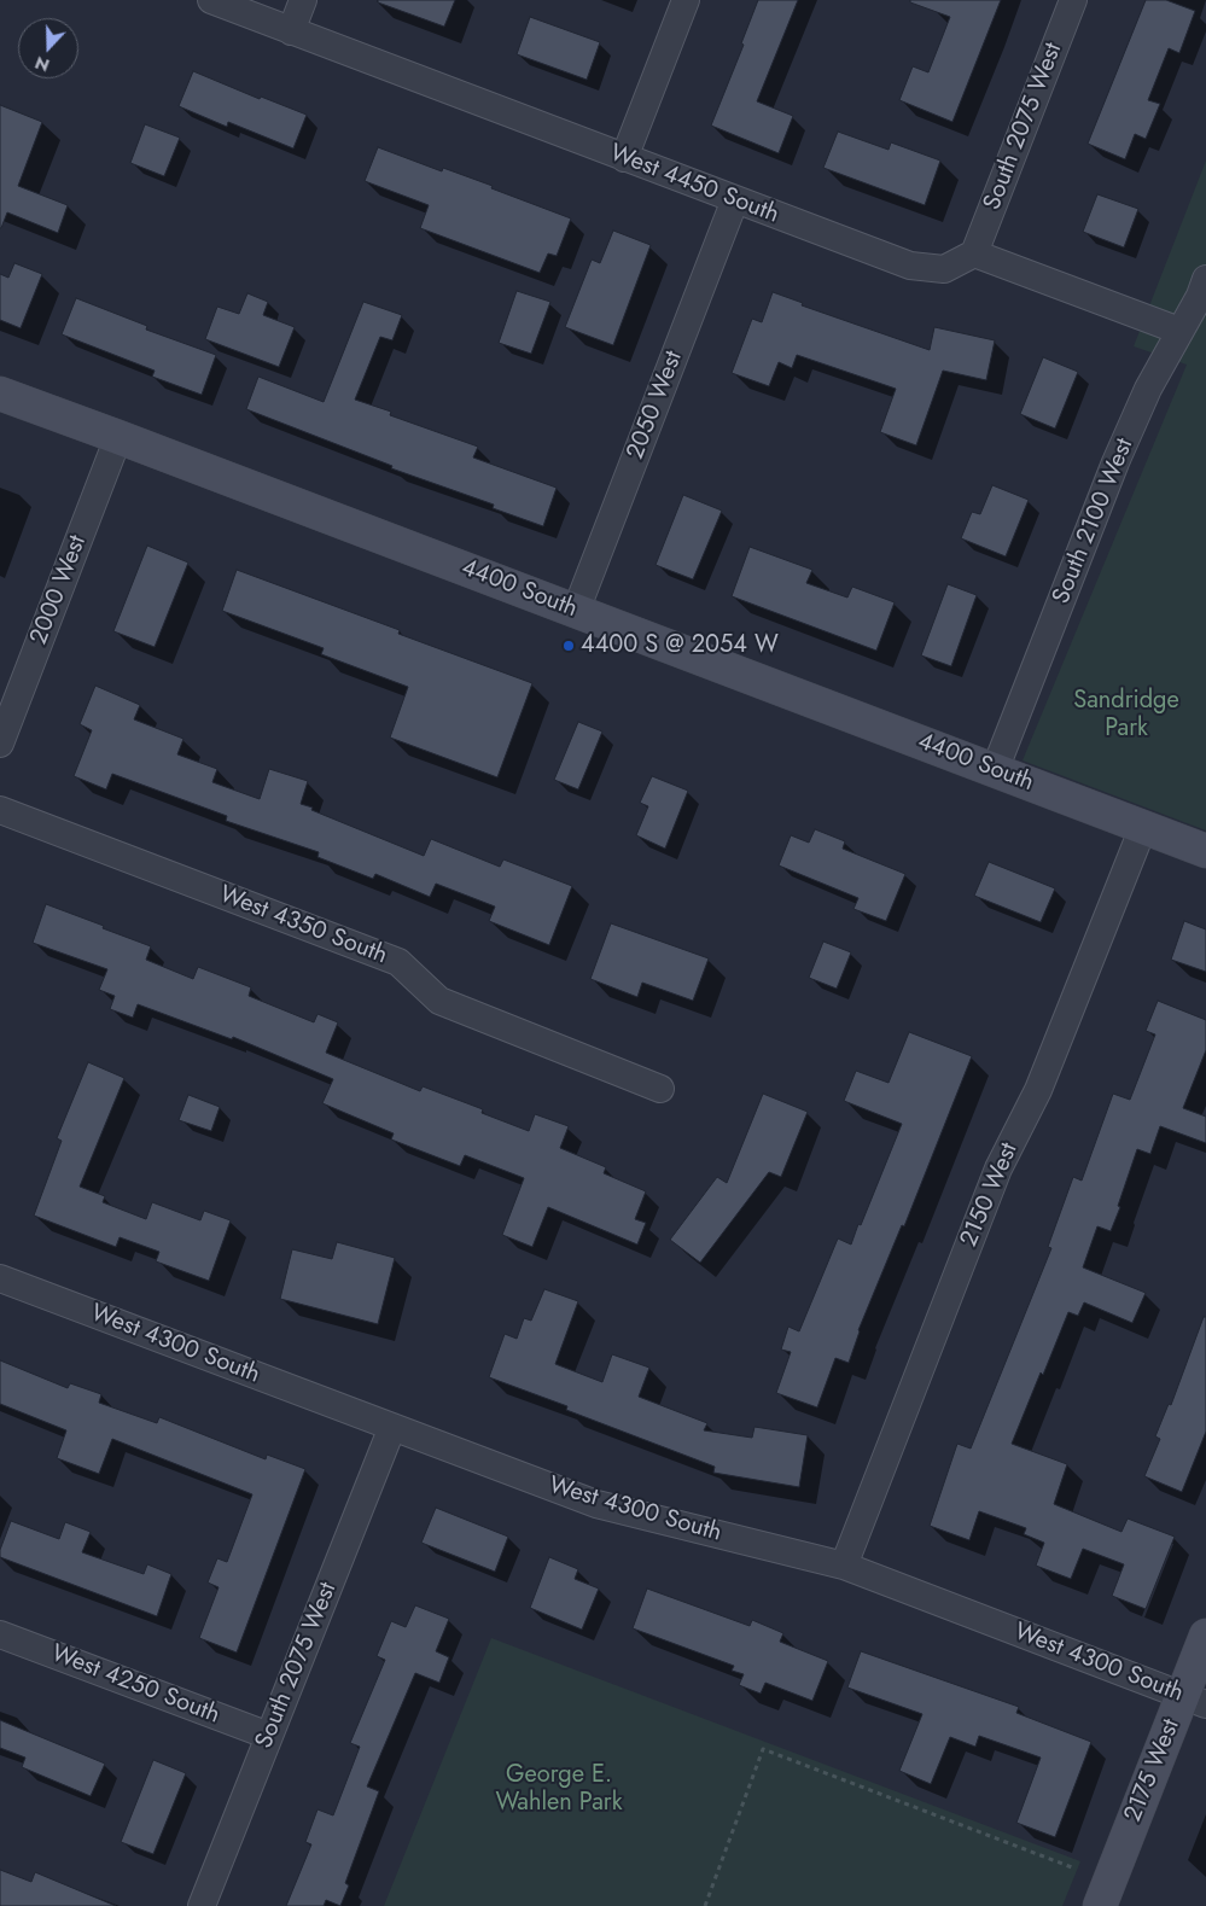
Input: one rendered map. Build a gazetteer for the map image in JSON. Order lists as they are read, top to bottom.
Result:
{
  "streets": {
    "street": [
      "South 2075 West",
      "West 4450 South",
      "2050 West",
      "South 2100 West",
      "4400 South",
      "2000 West",
      "West 4350 South",
      "2150 West",
      "West 4300 South",
      "West 4250 South",
      "2175 West"
    ]
  },
  "crossings": [
    ["South 2075 West", "West 4450 South"],
    ["South 2075 West", "West 4300 South"],
    ["South 2075 West", "West 4250 South"],
    ["West 4450 South", "2050 West"],
    ["2050 West", "4400 South"],
    ["South 2100 West", "4400 South"],
    ["4400 South", "2000 West"],
    ["4400 South", "2150 West"],
    ["2150 West", "West 4300 South"],
    ["West 4300 South", "2175 West"]
  ],
  "parks": ["Sandridge Park", "George E. Wahlen Park"],
  "places": ["4400 S @ 2054 W"],
  "north": "bottom"
}
